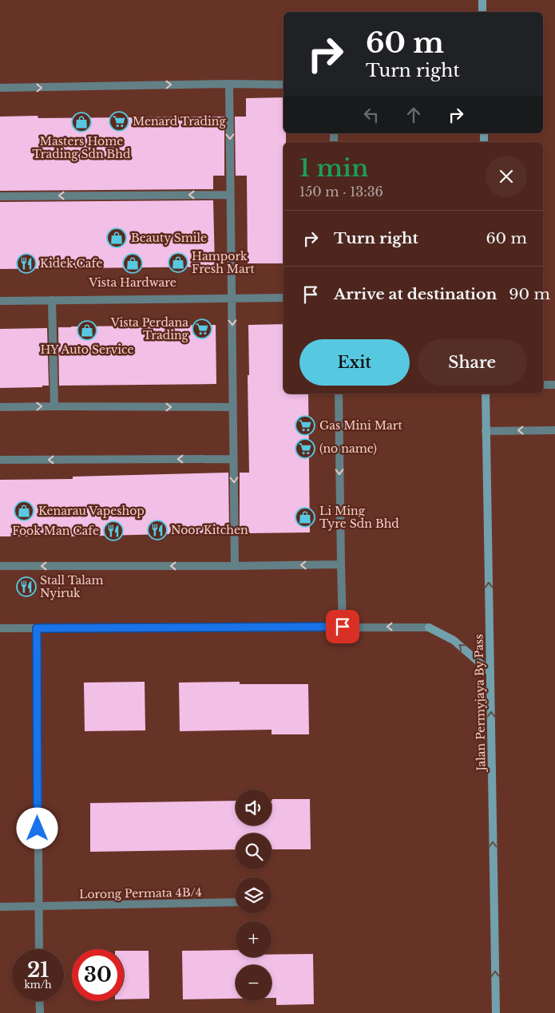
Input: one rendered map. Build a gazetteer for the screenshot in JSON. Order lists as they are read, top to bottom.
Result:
{
  "streets": {
    "main road": ["Jalan Permyjaya By Pass"],
    "street": ["Lorong Permata 4B/4"]
  },
  "one_way": ["Jalan Permyjaya By Pass"],
  "places": {
    "supermarket": [
      "Menard Trading",
      "Vista Perdana Trading",
      "Gas Mini Mart",
      "(no name)"
    ],
    "shop": [
      "Masters Home Trading Sdn Bhd",
      "Beauty Smile",
      "Hampork Fresh Mart",
      "Vista Hardware",
      "HY Auto Service",
      "Kenarau Vapeshop",
      "Li Ming Tyre Sdn Bhd"
    ],
    "restaurant": [
      "Kidek Cafe",
      "Noor Kitchen",
      "Fook Man Cafe",
      "Stall Talam Nyiruk"
    ]
  },
  "page": {
    "turn": ["60 m", "Turn right"],
    "heading": ["1 min", "150 m · 13:36"],
    "list": [
      {
        "name": "Turn right",
        "value": "60 m"
      },
      {
        "name": "Arrive at destination",
        "value": "90 m"
      }
    ],
    "buttons": ["Exit", "Share"],
    "map_buttons": ["+", "−"],
    "speed": "21 km/h",
    "limit": "30"
  }
}
